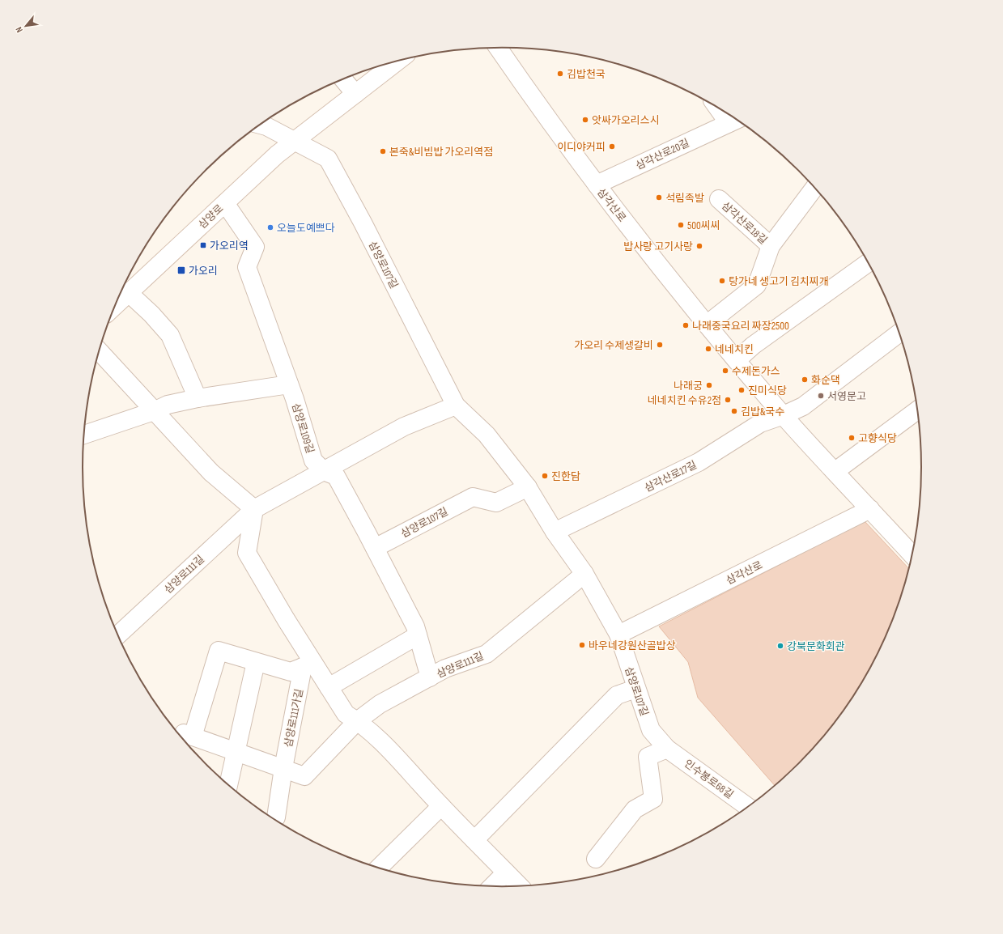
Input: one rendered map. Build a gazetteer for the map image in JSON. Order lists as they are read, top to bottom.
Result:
{
  "streets": {
    "street": [
      "삼각산로20길",
      "삼각산로",
      "삼양로",
      "삼각산로18길",
      "삼양로107길",
      "삼양로109길",
      "삼각산로17길",
      "삼양로111길",
      "삼양로111가길",
      "인수봉로68길"
    ]
  },
  "crossings": [
    ["삼각산로20길", "삼각산로"],
    ["삼각산로", "삼각산로18길"],
    ["삼각산로", "삼양로107길"],
    ["삼각산로", "삼각산로17길"],
    ["삼양로", "삼양로107길"],
    ["삼양로", "삼양로109길"],
    ["삼양로107길", "삼양로109길"],
    ["삼양로107길", "삼각산로17길"],
    ["삼양로107길", "삼양로111길"],
    ["삼양로107길", "인수봉로68길"],
    ["삼양로109길", "삼양로111길"]
  ],
  "places": {
    "other": [
      "김밥천국",
      "앗싸가오리스시",
      "이디야커피",
      "본죽&비빔밥 가오리역점",
      "석림족발",
      "500씨씨",
      "오늘도예쁘다",
      "밥사랑 고기사랑",
      "탕가네 생고기 김치찌개",
      "나래중국요리 짜장2500",
      "가오리 수제생갈비",
      "네네치킨",
      "수제돈가스",
      "화순댁",
      "나래궁",
      "진미식당",
      "서영문고",
      "네네치킨 수유2점",
      "김밥&국수",
      "고향식당",
      "진한담",
      "바우네강원산골밥상",
      "강북문화회관"
    ],
    "transit": ["가오리역", "가오리"]
  },
  "north": "bottom left"
}
